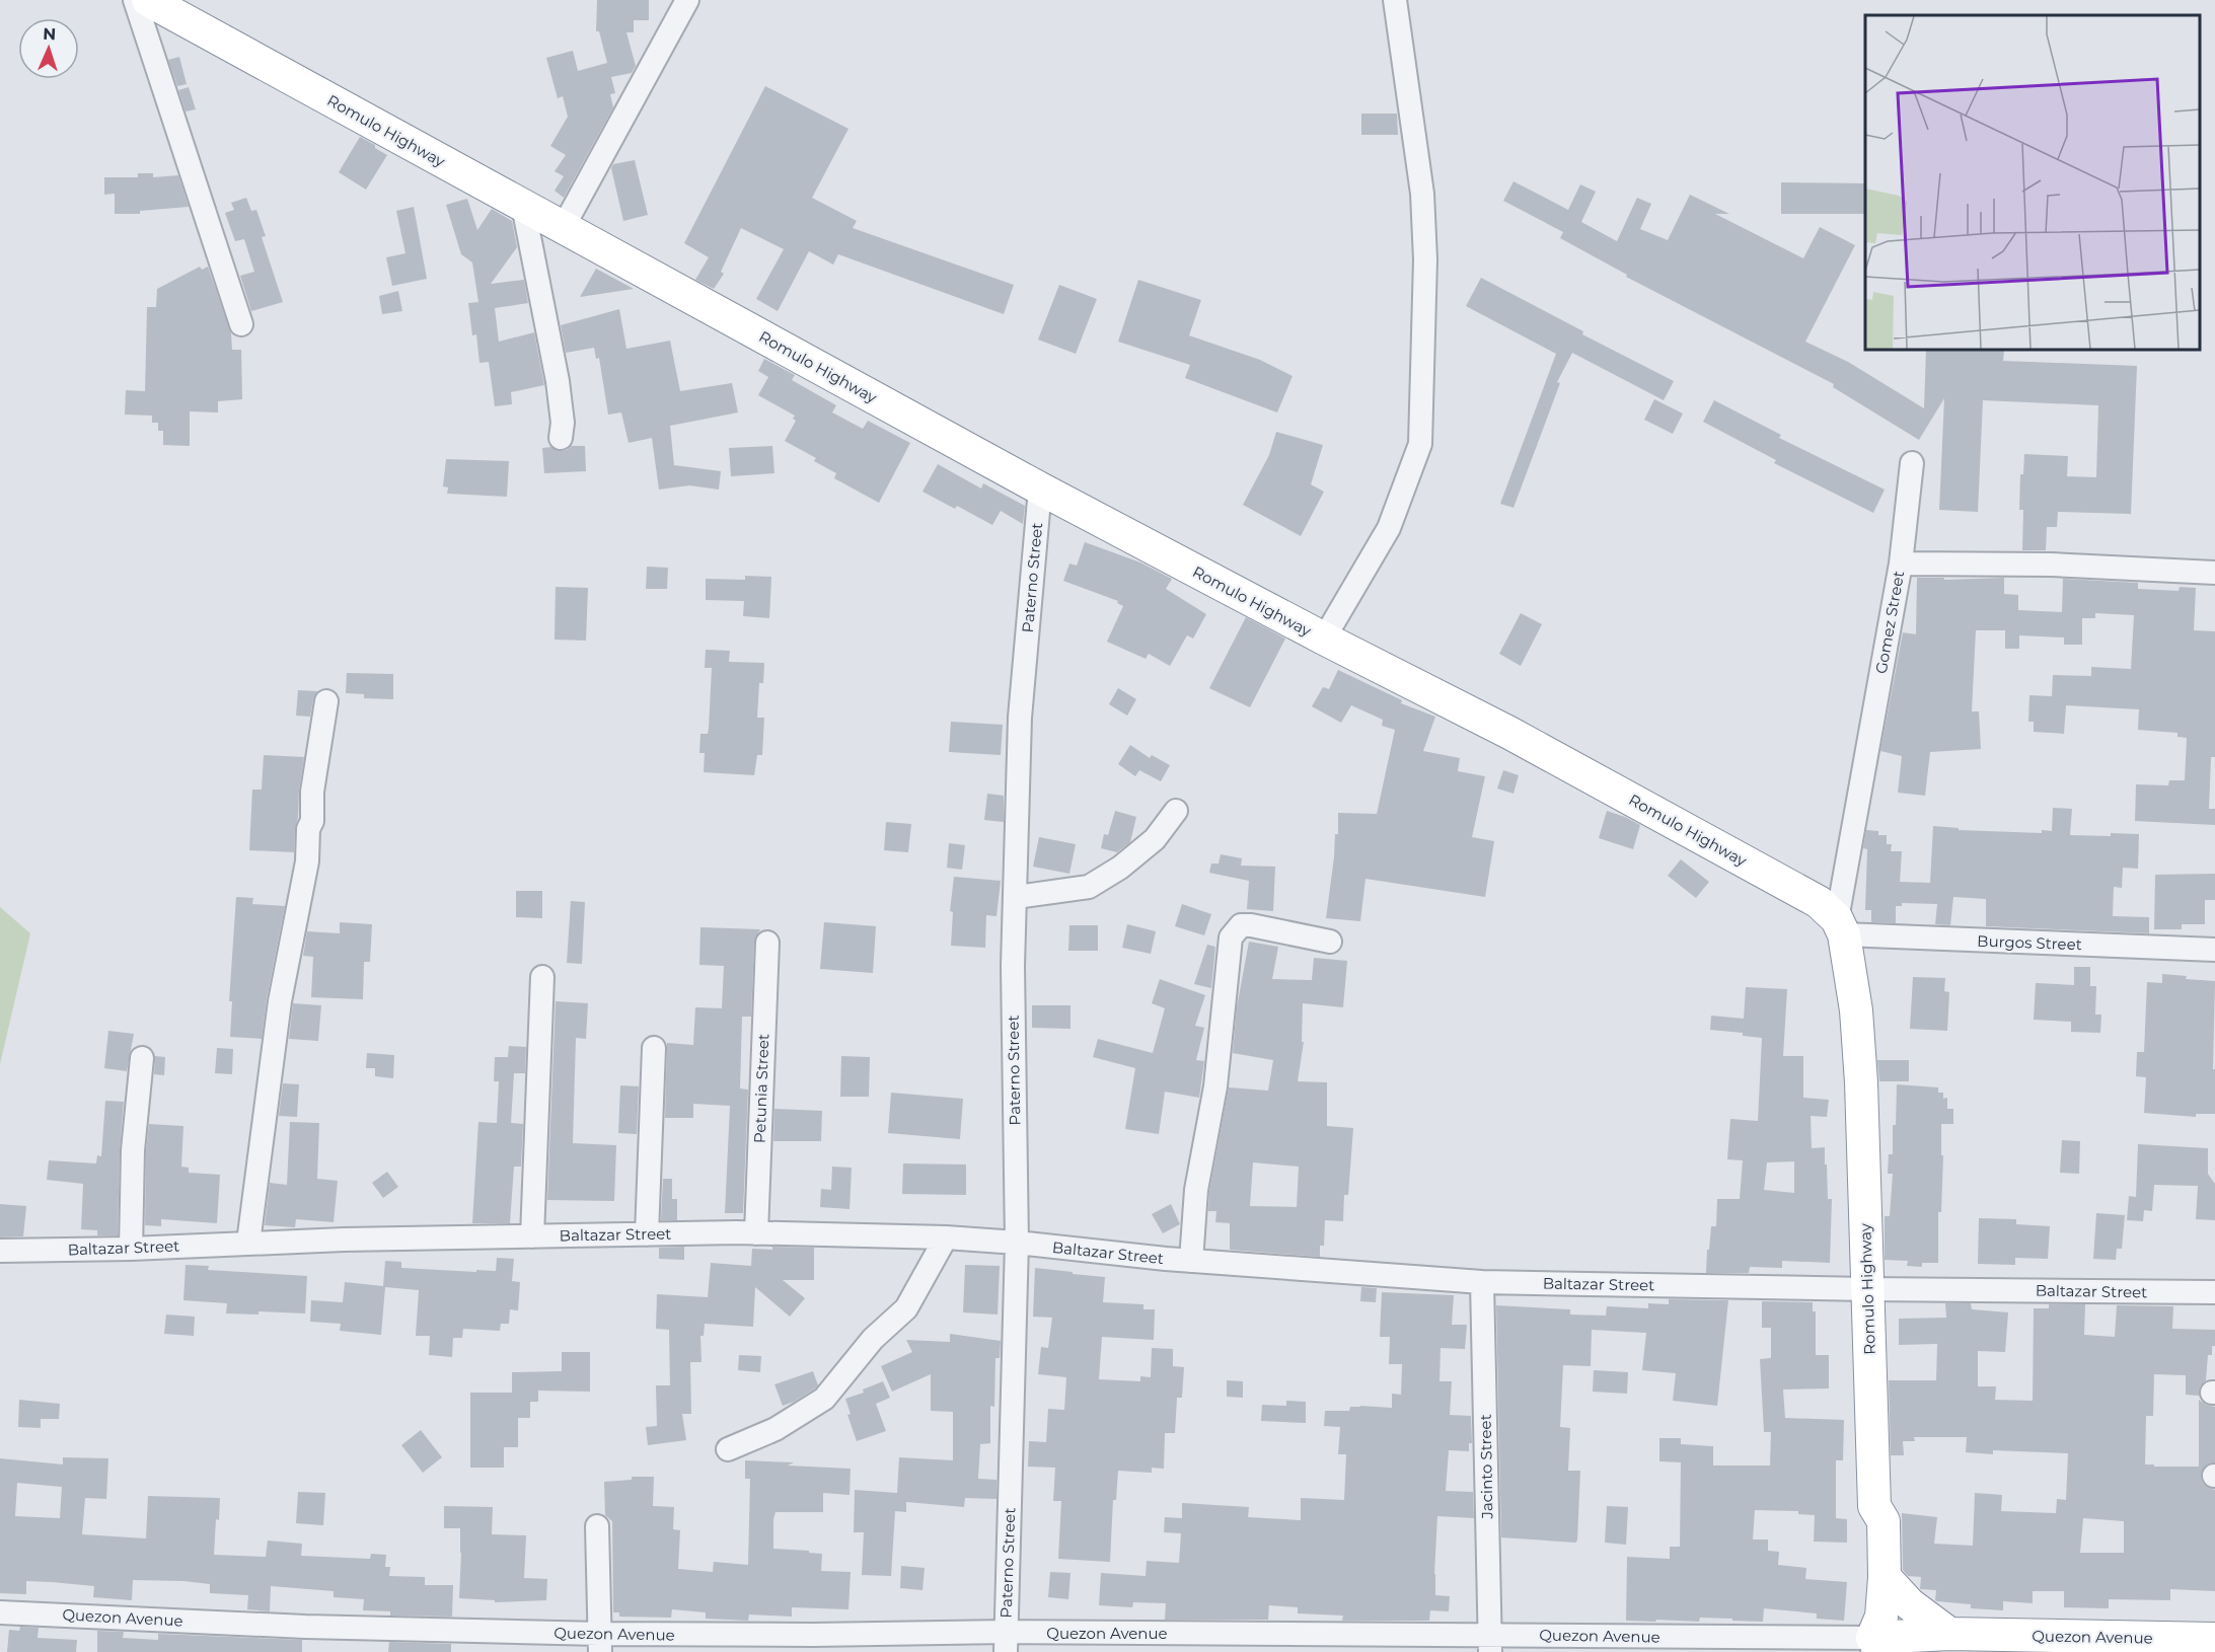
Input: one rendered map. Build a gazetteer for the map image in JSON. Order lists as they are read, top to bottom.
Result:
{
  "streets": {
    "highway": ["Romulo Highway", "Quezon Avenue"],
    "street": [
      "Paterno Street",
      "Gomez Street",
      "Burgos Street",
      "Petunia Street",
      "Baltazar Street",
      "Jacinto Street"
    ]
  },
  "crossings": [
    ["Romulo Highway", "Paterno Street"],
    ["Romulo Highway", "Gomez Street"],
    ["Romulo Highway", "Burgos Street"],
    ["Romulo Highway", "Baltazar Street"],
    ["Romulo Highway", "Quezon Avenue"],
    ["Paterno Street", "Baltazar Street"],
    ["Paterno Street", "Quezon Avenue"],
    ["Gomez Street", "Burgos Street"],
    ["Petunia Street", "Baltazar Street"],
    ["Baltazar Street", "Jacinto Street"],
    ["Jacinto Street", "Quezon Avenue"]
  ],
  "north": "top"
}
